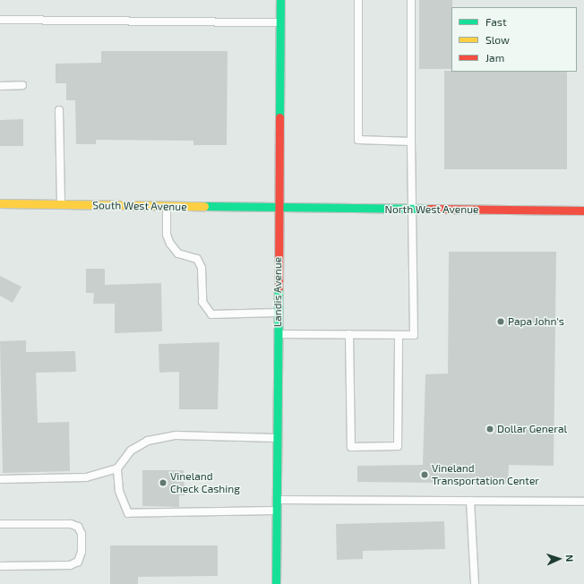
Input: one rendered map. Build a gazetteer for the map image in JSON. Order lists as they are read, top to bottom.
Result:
{
  "streets": {
    "main road": ["South West Avenue", "North West Avenue", "Landis Avenue"]
  },
  "crossings": [
    ["South West Avenue", "North West Avenue"],
    ["South West Avenue", "Landis Avenue"],
    ["North West Avenue", "Landis Avenue"]
  ],
  "places": [
    "Papa John's",
    "Dollar General",
    "Vineland Transportation Center",
    "Vineland Check Cashing"
  ],
  "legend": ["Fast", "Slow", "Jam"],
  "north": "right"
}
